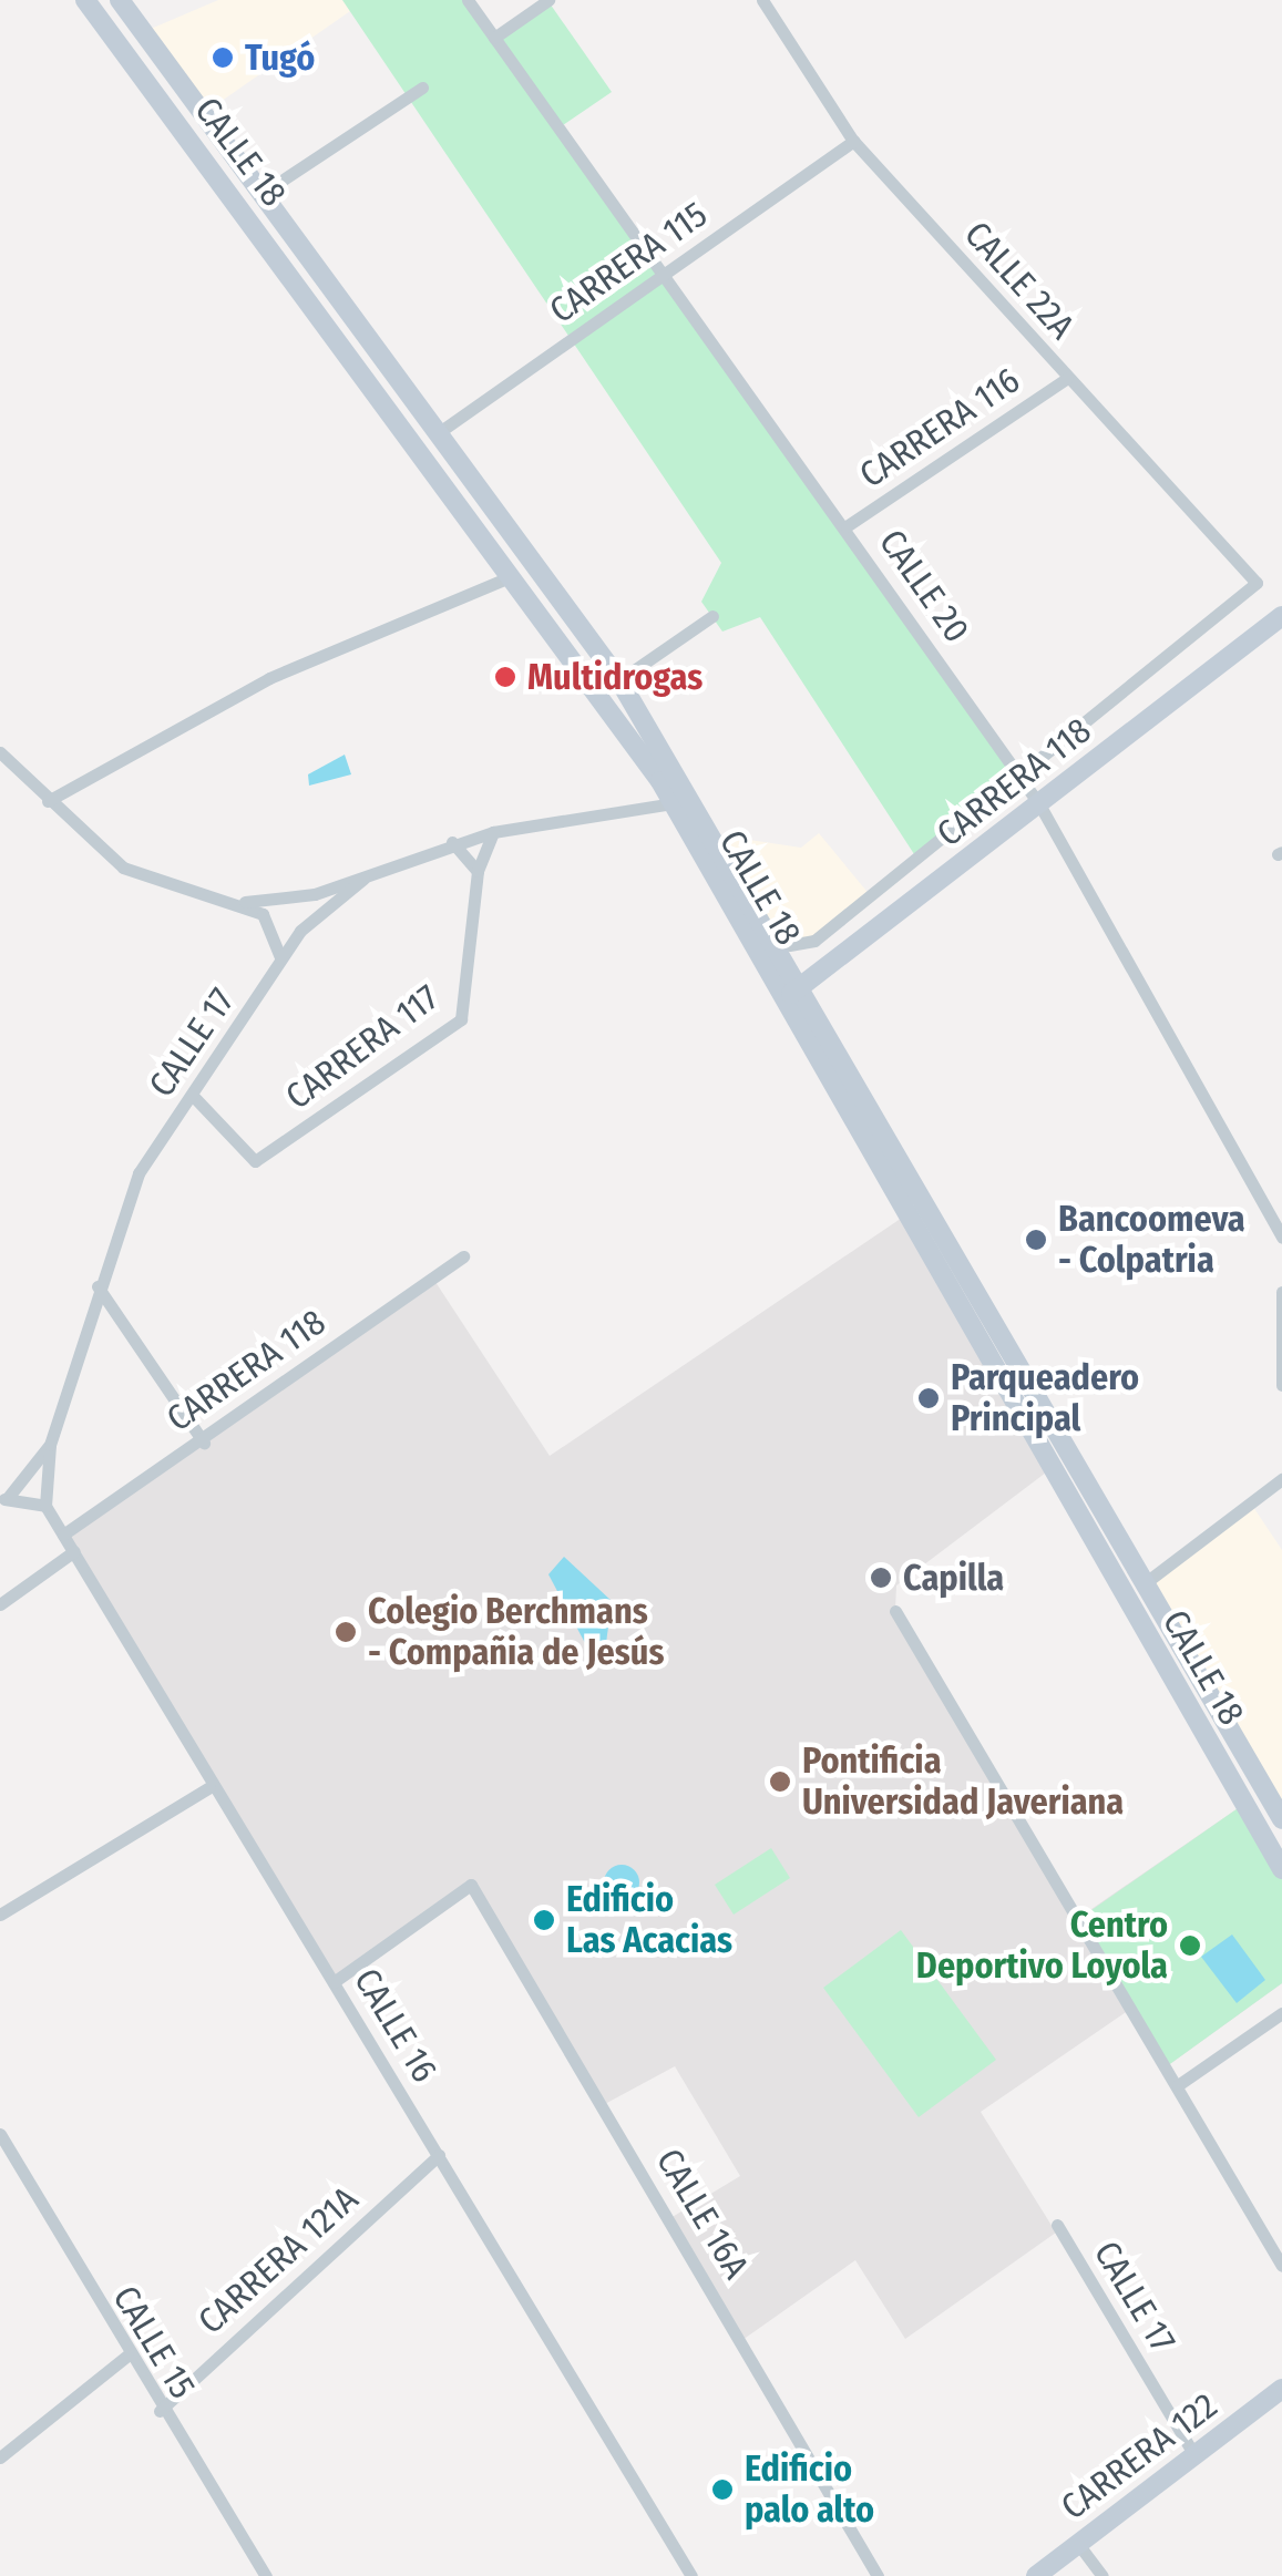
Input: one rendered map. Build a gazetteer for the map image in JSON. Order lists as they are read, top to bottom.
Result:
{
  "streets": {
    "main road": ["CALLE 18", "CARRERA 118", "CARRERA 122"],
    "street": [
      "CARRERA 115",
      "CALLE 22A",
      "CARRERA 116",
      "CALLE 20",
      "CALLE 17",
      "CARRERA 117",
      "CALLE 16",
      "CALLE 16A",
      "CARRERA 121A",
      "CALLE 15"
    ]
  },
  "crossings": [
    ["CALLE 18", "CARRERA 115"],
    ["CALLE 18", "CARRERA 118"],
    ["CARRERA 115", "CALLE 22A"],
    ["CARRERA 115", "CALLE 20"],
    ["CALLE 22A", "CARRERA 116"],
    ["CALLE 22A", "CALLE 20"],
    ["CARRERA 116", "CALLE 20"],
    ["CALLE 20", "CARRERA 118"],
    ["CARRERA 118", "CALLE 16"],
    ["CALLE 17", "CARRERA 117"],
    ["CALLE 17", "CALLE 16"],
    ["CALLE 17", "CARRERA 122"],
    ["CALLE 16", "CALLE 16A"],
    ["CALLE 16", "CARRERA 121A"],
    ["CARRERA 121A", "CALLE 15"]
  ],
  "places": [
    "Tugó",
    "Multidrogas",
    "Bancoomeva - Colpatria",
    "Parqueadero Principal",
    "Capilla",
    "Colegio Berchmans - Compañia de Jesús",
    "Pontificia Universidad Javeriana",
    "Edificio Las Acacias",
    "Centro Deportivo Loyola",
    "Edificio palo alto"
  ]
}
